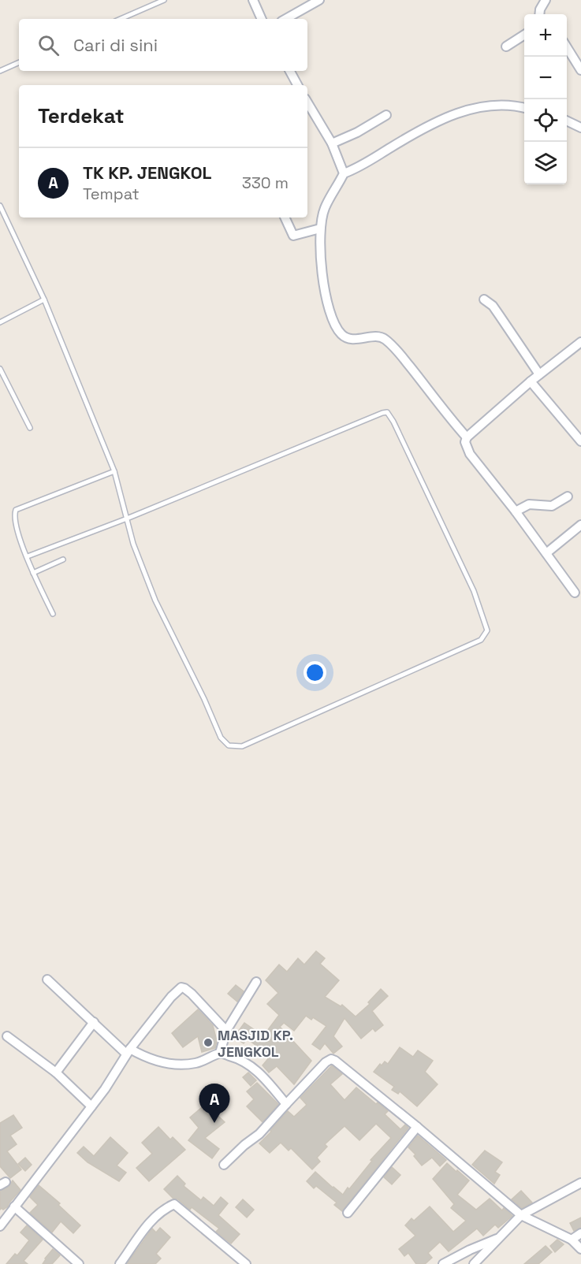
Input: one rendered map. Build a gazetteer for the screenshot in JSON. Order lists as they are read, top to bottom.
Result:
{
  "places": ["MASJID KP. JENGKOL"],
  "page": {
    "map_buttons": ["+", "−"],
    "search": "Cari di sini",
    "heading": "Terdekat",
    "list": [
      {
        "mark": "A",
        "name": "TK KP. JENGKOL",
        "note": "Tempat",
        "value": "330 m"
      }
    ],
    "pins": "A"
  }
}
